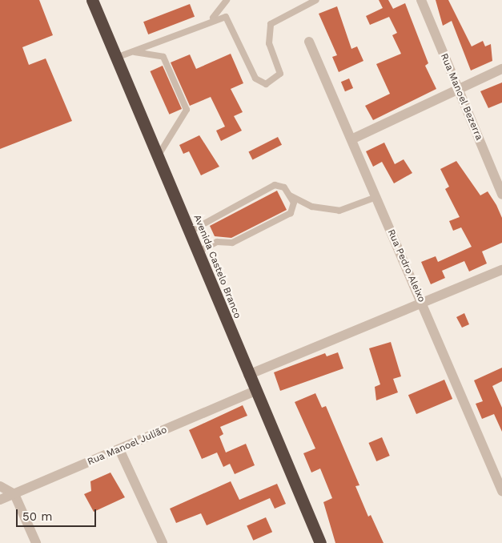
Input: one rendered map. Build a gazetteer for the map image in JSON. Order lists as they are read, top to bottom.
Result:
{
  "streets": {
    "highway": ["Avenida Castelo Branco"],
    "street": ["Rua Manoel Bezerra", "Rua Pedro Aleixo", "Rua Manoel Julião"]
  },
  "crossings": [
    ["Avenida Castelo Branco", "Rua Manoel Julião"]
  ],
  "scale_bar": "50 m"
}
